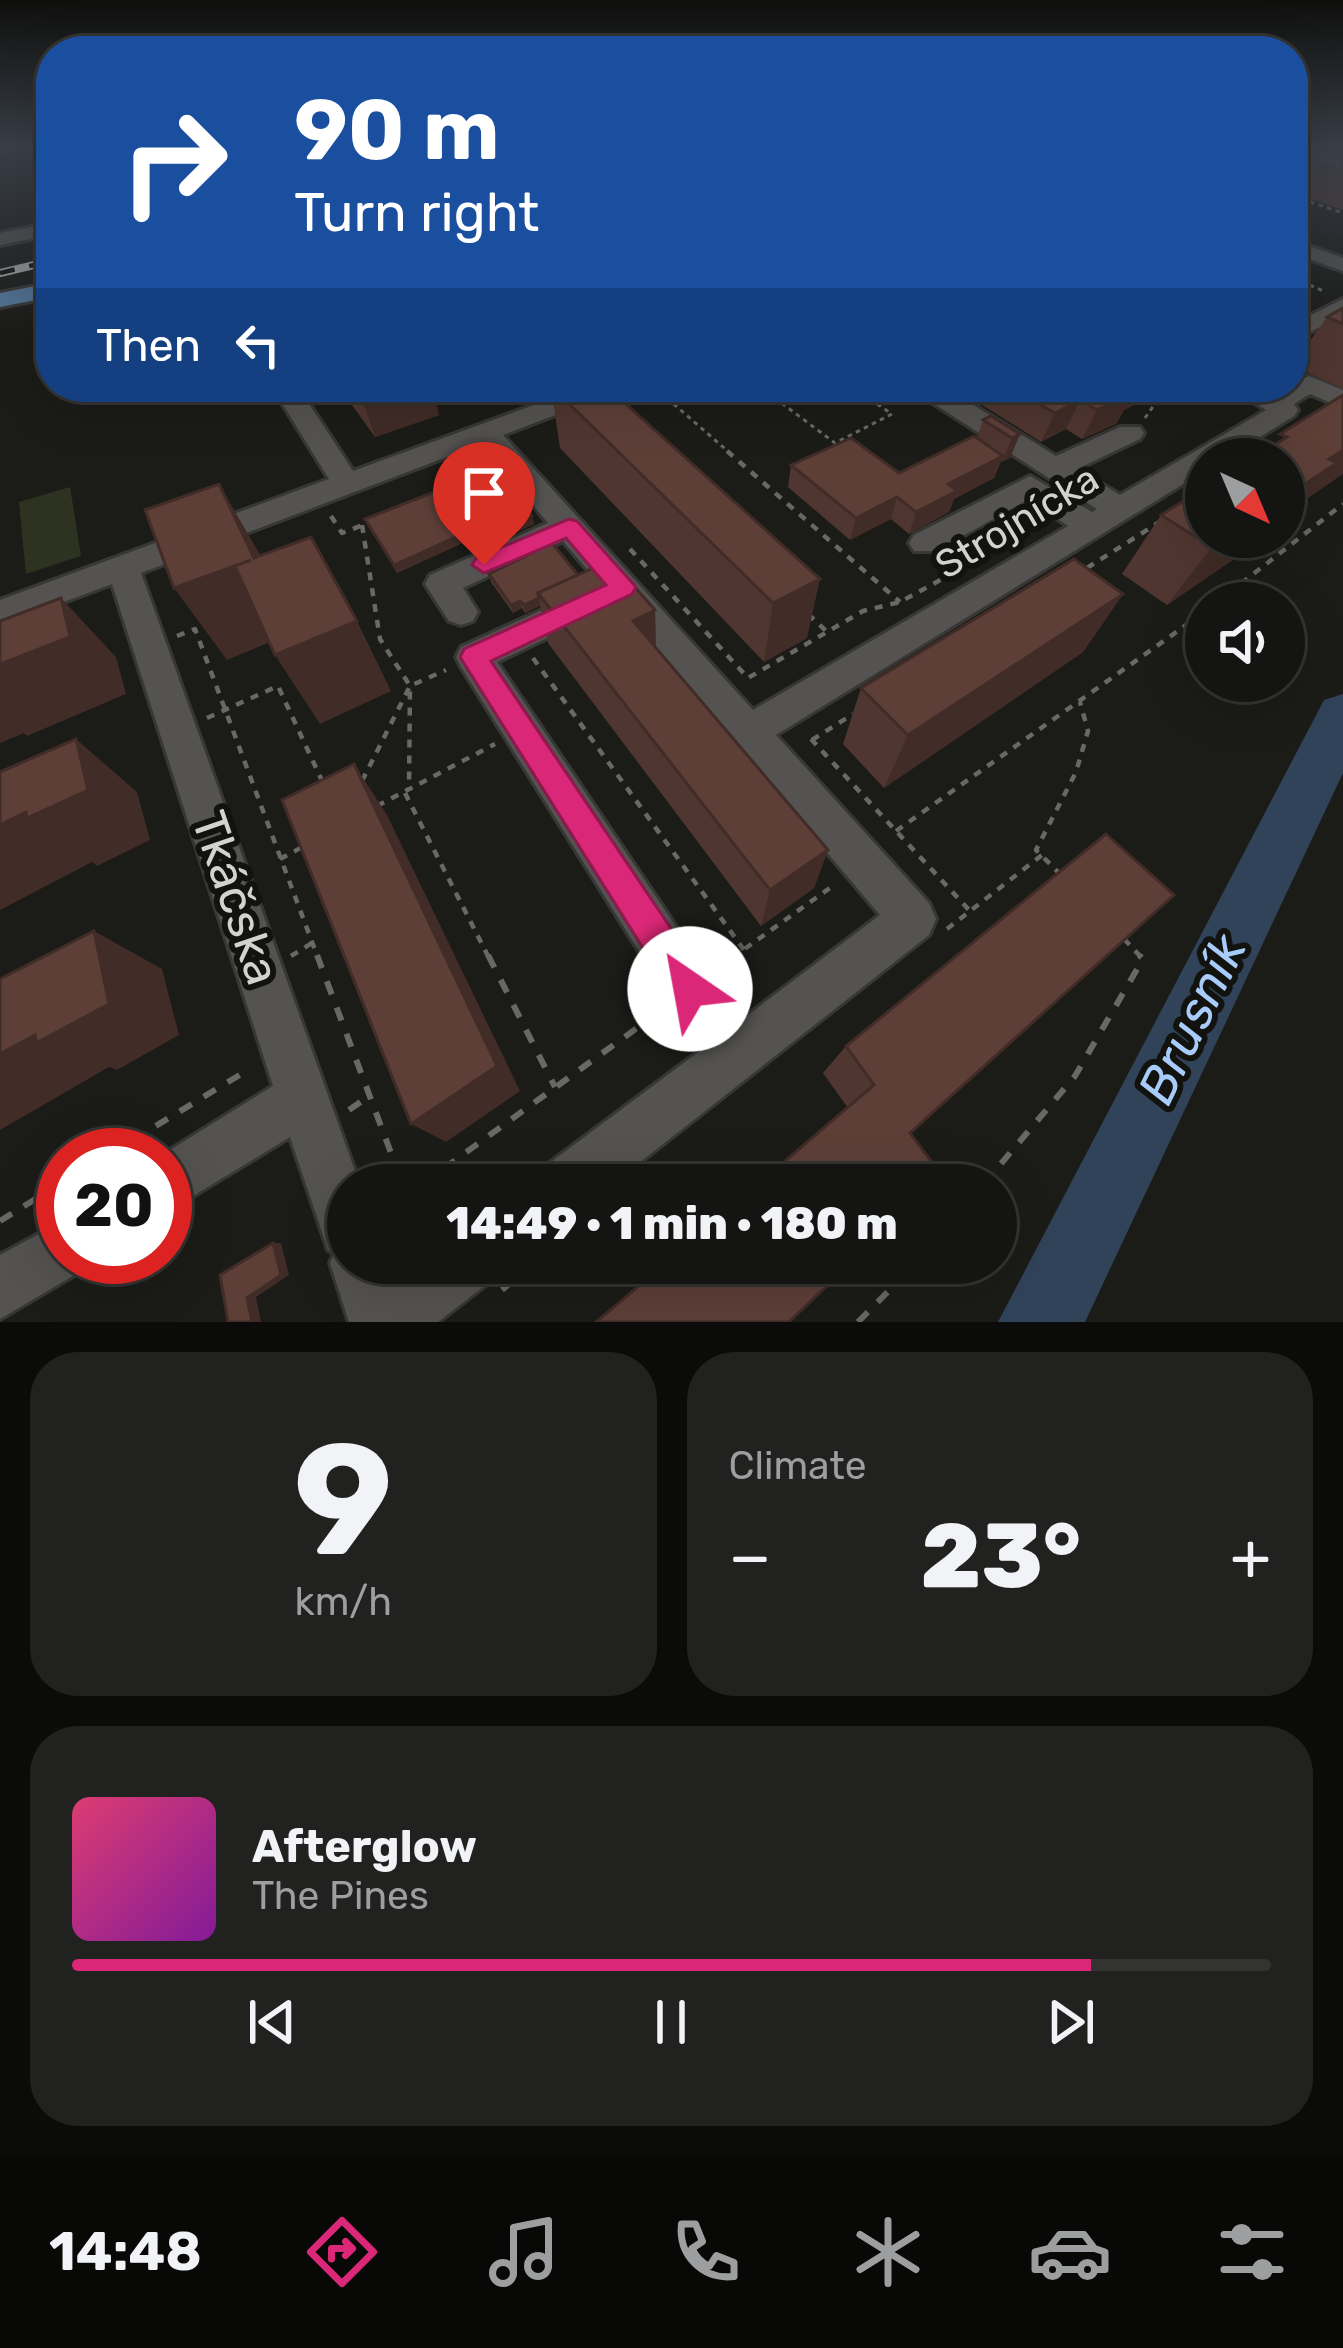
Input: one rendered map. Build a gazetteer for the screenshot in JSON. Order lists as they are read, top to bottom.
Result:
{
  "streets": {
    "street": ["Strojnícka", "Tkáčska"]
  },
  "water": ["Brusník"],
  "north": "bottom right",
  "page": {
    "turn": ["90 m", "Turn right"],
    "then": "Then",
    "limit": "20",
    "trip": "14:49 · 1 min · 180 m",
    "tile": [
      ["9", "km/h"],
      "Climate"
    ],
    "heat": ["−", "23°", "+"],
    "song": ["Afterglow", "The Pines"],
    "tabs": "14:48"
  }
}
